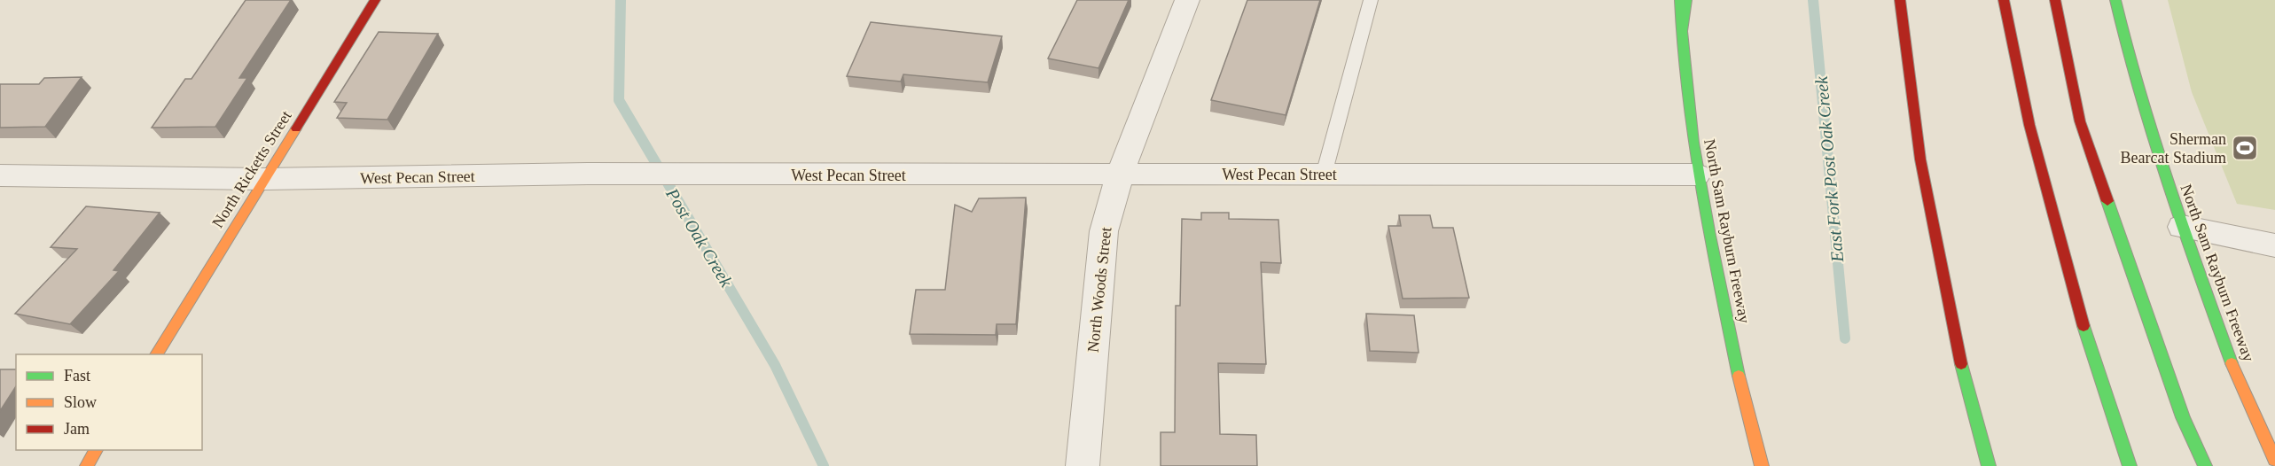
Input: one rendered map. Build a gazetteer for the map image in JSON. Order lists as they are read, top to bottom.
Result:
{
  "streets": {
    "main road": ["North Ricketts Street", "North Sam Rayburn Freeway"],
    "street": ["West Pecan Street", "North Woods Street"]
  },
  "crossings": [
    ["North Ricketts Street", "West Pecan Street"],
    ["West Pecan Street", "North Sam Rayburn Freeway"],
    ["West Pecan Street", "North Woods Street"]
  ],
  "water": ["East Fork Post Oak Creek", "Post Oak Creek"],
  "places": {
    "sports": ["Sherman Bearcat Stadium"]
  },
  "legend": ["Fast", "Slow", "Jam"]
}
